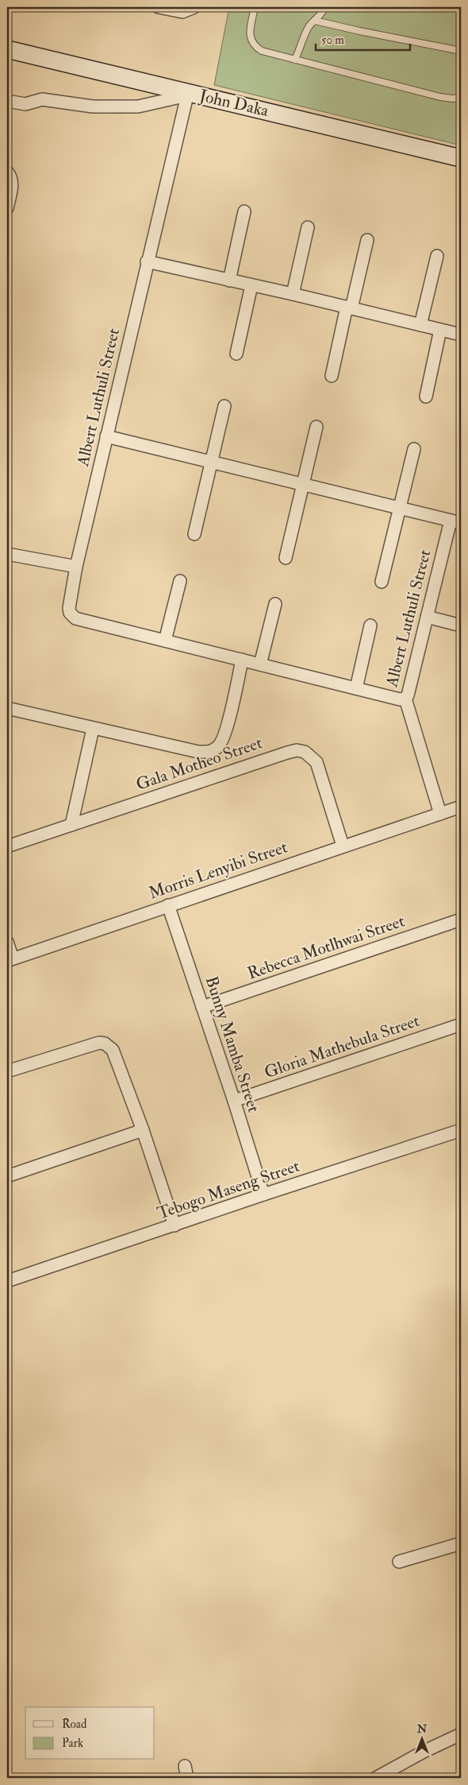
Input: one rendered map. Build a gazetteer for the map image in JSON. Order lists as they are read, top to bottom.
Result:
{
  "streets": {
    "street": [
      "John Daka",
      "Albert Luthuli Street",
      "Gala Motheo Street",
      "Morris Lenyibi Street",
      "Rebecca Motlhwai Street",
      "Bunny Mamba Street",
      "Gloria Mathebula Street",
      "Tebogo Maseng Street"
    ]
  },
  "crossings": [
    ["John Daka", "Albert Luthuli Street"],
    ["Gala Motheo Street", "Morris Lenyibi Street"],
    ["Morris Lenyibi Street", "Bunny Mamba Street"],
    ["Rebecca Motlhwai Street", "Bunny Mamba Street"],
    ["Bunny Mamba Street", "Gloria Mathebula Street"],
    ["Bunny Mamba Street", "Tebogo Maseng Street"]
  ],
  "legend": ["Road", "Park"],
  "scale_bar": "50 m",
  "north": "top"
}
